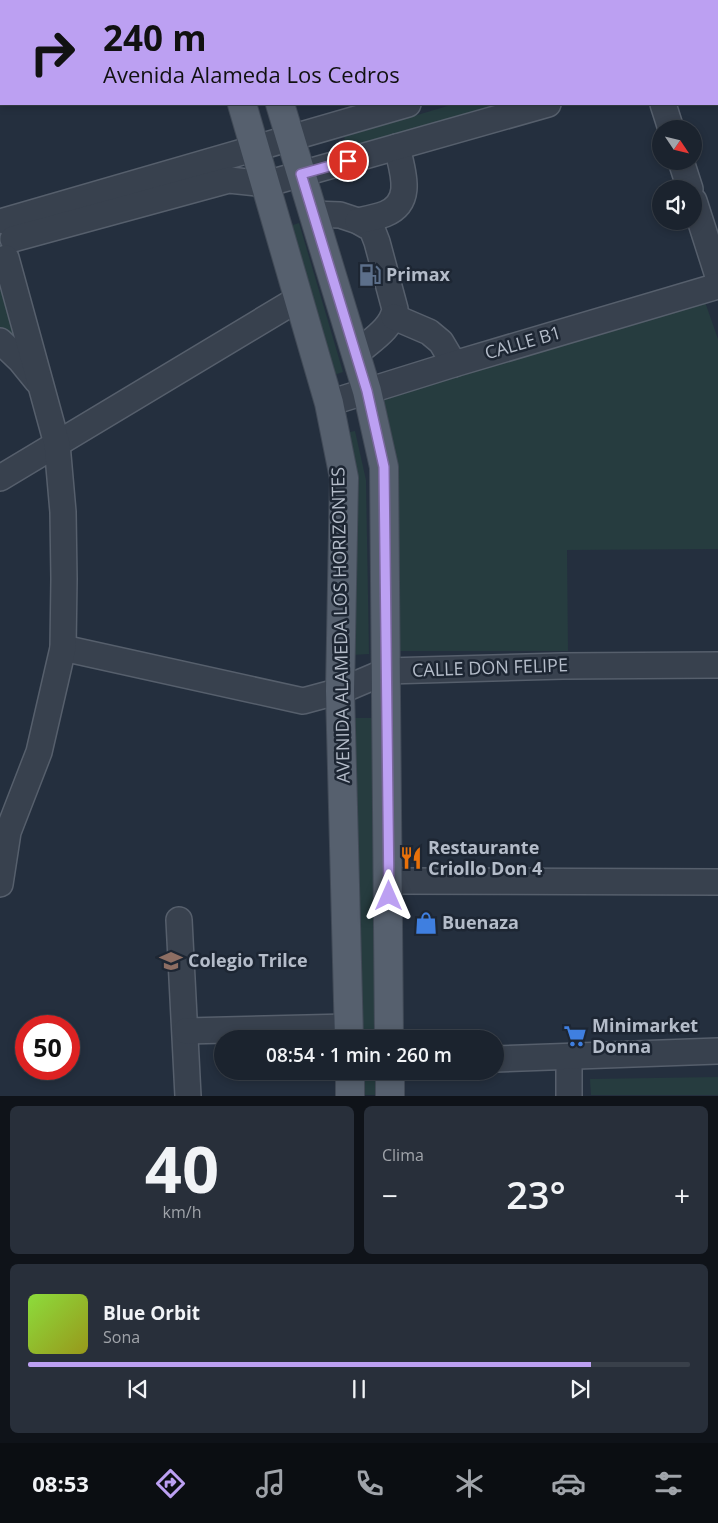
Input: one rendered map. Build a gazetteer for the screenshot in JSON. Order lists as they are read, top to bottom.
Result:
{
  "streets": {
    "main road": ["AVENIDA ALAMEDA LOS HORIZONTES"],
    "street": ["CALLE B1", "CALLE DON FELIPE"]
  },
  "crossings": [
    ["CALLE B1", "AVENIDA ALAMEDA LOS HORIZONTES"],
    ["AVENIDA ALAMEDA LOS HORIZONTES", "CALLE DON FELIPE"]
  ],
  "places": {
    "fuel station": ["Primax"],
    "restaurant": ["Restaurante Criollo Don 4"],
    "shop": ["Buenaza"],
    "school or university": ["Colegio Trilce"],
    "supermarket": ["Minimarket Donna"]
  },
  "north": "bottom right",
  "page": {
    "turn": ["240 m", "Avenida Alameda Los Cedros"],
    "limit": "50",
    "trip": "08:54 · 1 min · 260 m",
    "tile": [
      ["40", "km/h"],
      "Clima"
    ],
    "heat": ["−", "23°", "+"],
    "song": ["Blue Orbit", "Sona"],
    "tabs": "08:53"
  }
}
